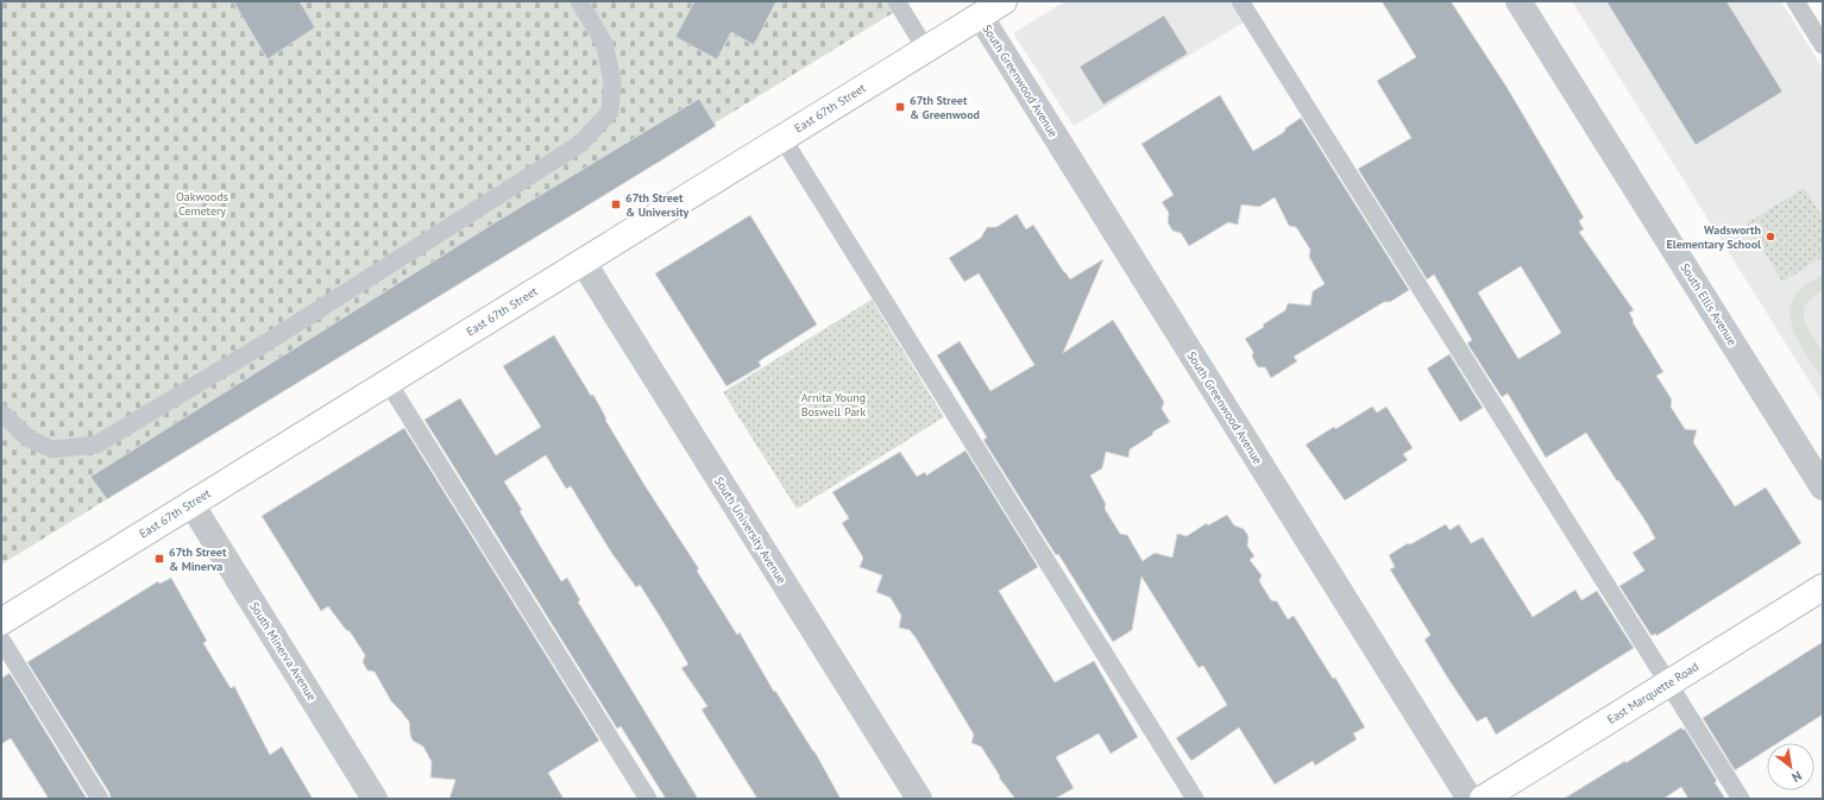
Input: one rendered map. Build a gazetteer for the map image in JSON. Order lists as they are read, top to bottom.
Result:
{
  "streets": {
    "street": [
      "South Greenwood Avenue",
      "East 67th Street",
      "South Ellis Avenue",
      "South University Avenue",
      "South Minerva Avenue",
      "East Marquette Road"
    ]
  },
  "crossings": [
    ["South Greenwood Avenue", "East 67th Street"],
    ["East 67th Street", "South University Avenue"],
    ["East 67th Street", "South Minerva Avenue"]
  ],
  "parks": ["Oakwoods Cemetery", "Arnita Young Boswell Park"],
  "places": {
    "transit": ["67th Street & Greenwood", "67th Street & University", "67th Street & Minerva"],
    "other": ["Wadsworth Elementary School"]
  },
  "north": "bottom right"
}
